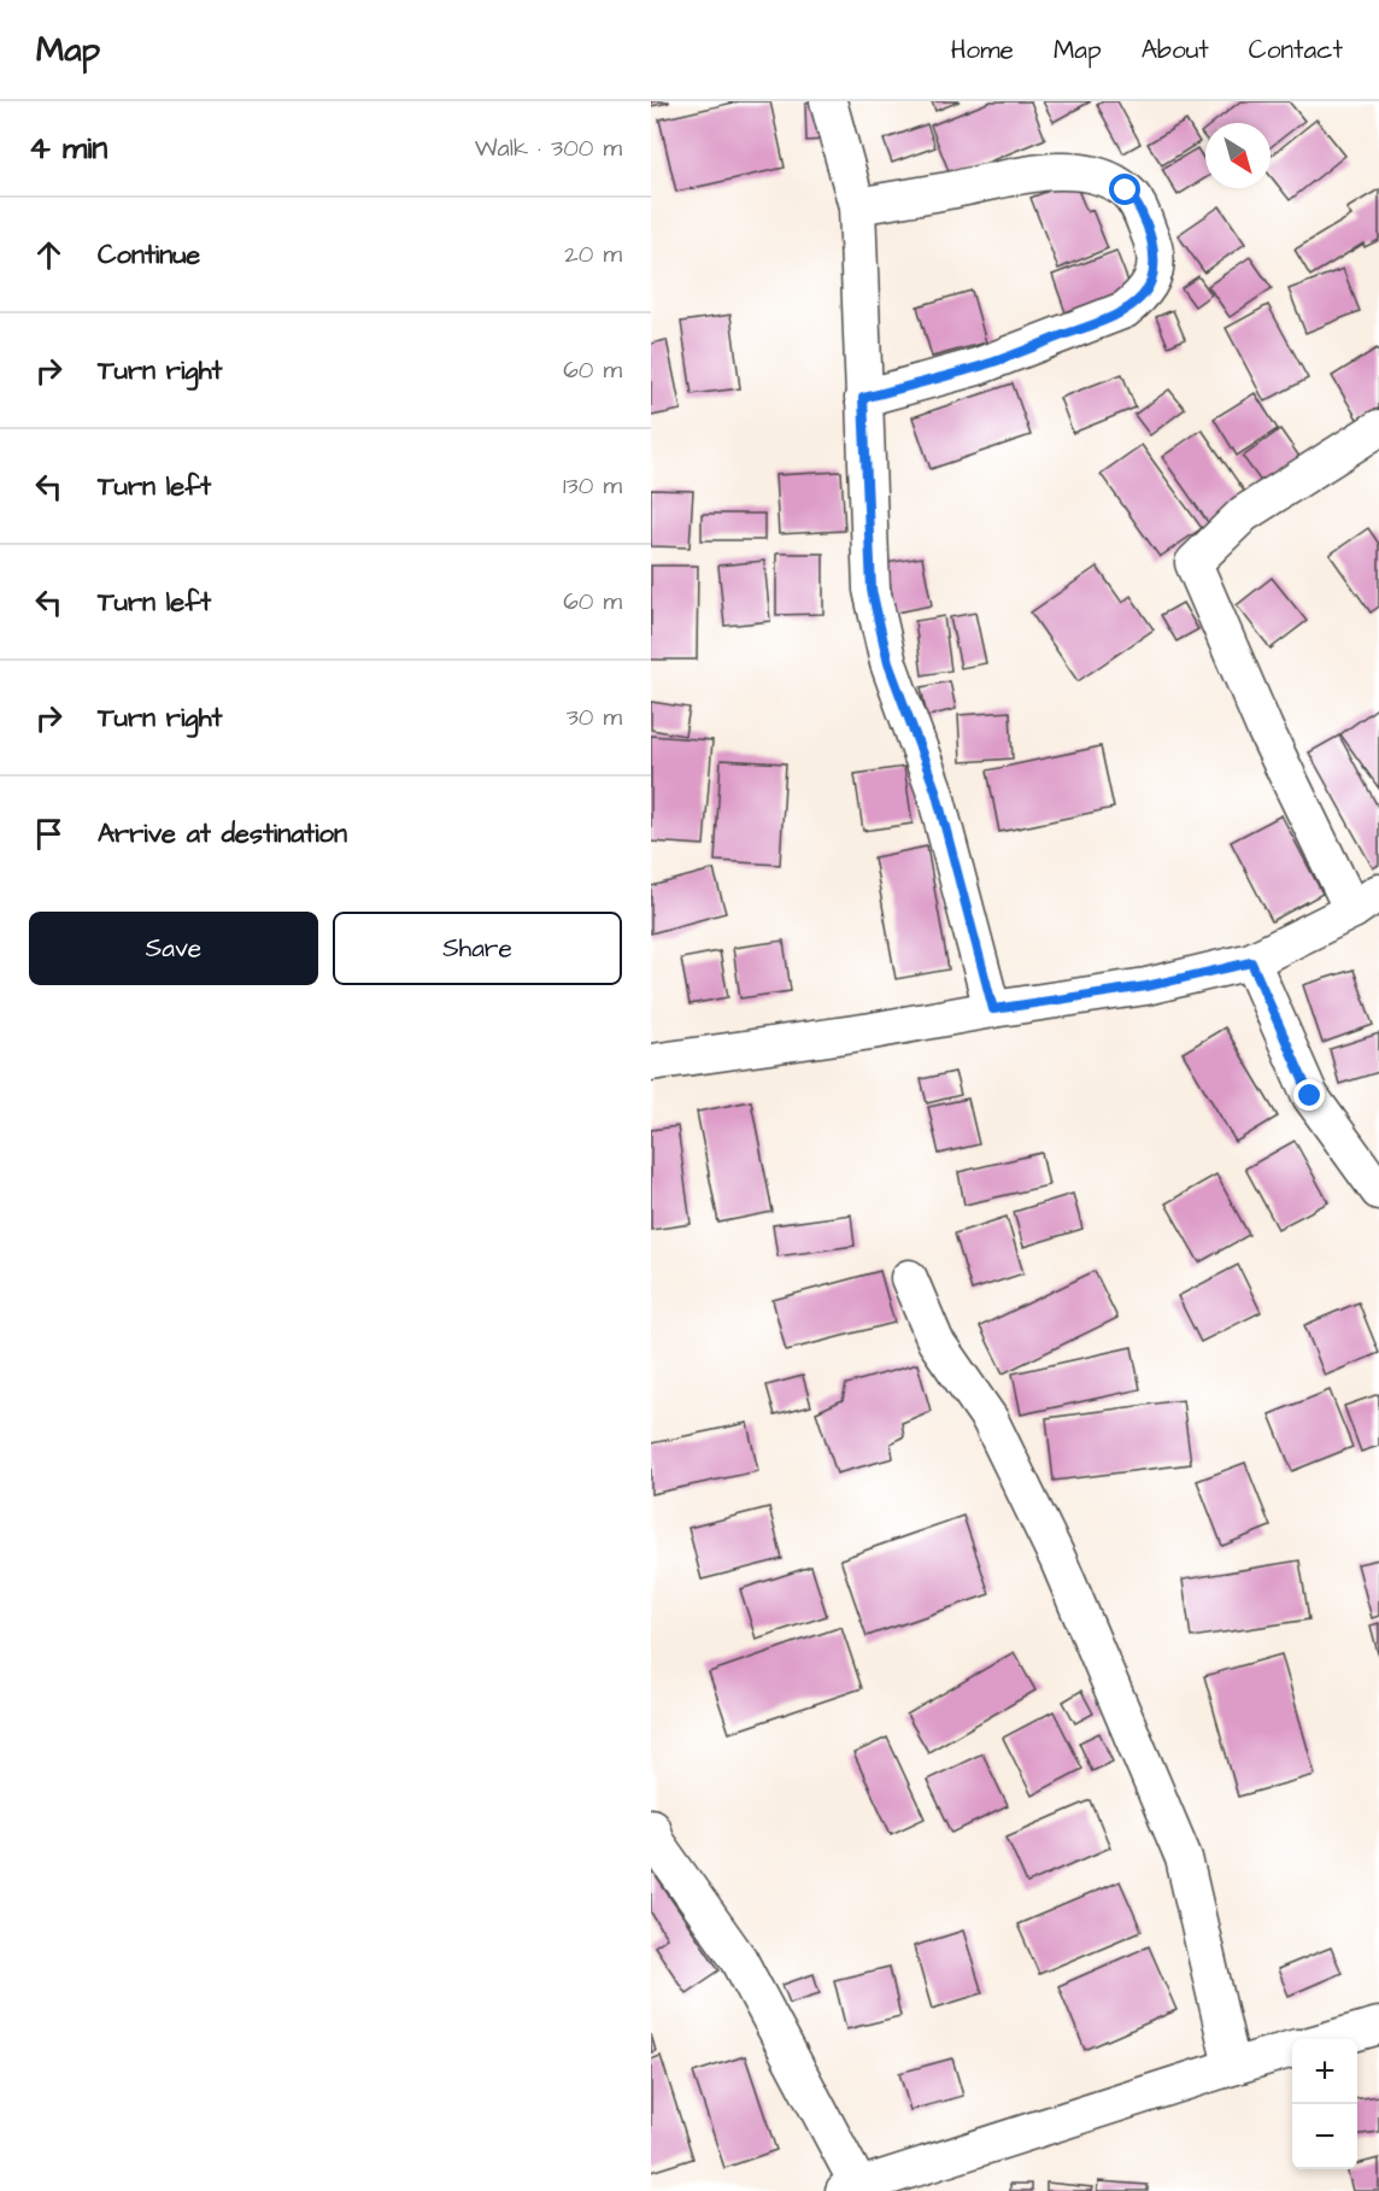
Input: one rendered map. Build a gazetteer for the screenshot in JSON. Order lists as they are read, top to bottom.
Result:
{
  "north": "bottom right",
  "page": {
    "header": "Map",
    "nav": [
      "Home",
      "Map",
      "About",
      "Contact"
    ],
    "heading": ["4 min", "Walk · 300 m"],
    "list": [
      ["Continue", "20 m"],
      ["Turn right", "60 m"],
      ["Turn left", "130 m"],
      ["Turn left", "60 m"],
      ["Turn right", "30 m"],
      "Arrive at destination"
    ],
    "buttons": ["Save", "Share"],
    "map_buttons": ["+", "−"]
  }
}
